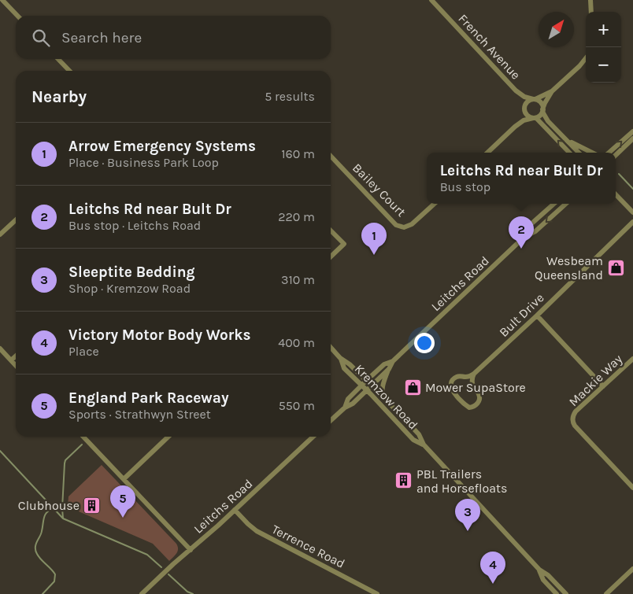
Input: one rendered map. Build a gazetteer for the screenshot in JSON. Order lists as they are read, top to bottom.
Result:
{
  "streets": {
    "street": [
      "French Avenue",
      "Bailey Court",
      "Leitchs Road",
      "Bult Drive",
      "Mackie Way",
      "Kremzow Road",
      "Terrence Road"
    ]
  },
  "crossings": [
    ["Leitchs Road", "Kremzow Road"],
    ["Leitchs Road", "Terrence Road"]
  ],
  "places": {
    "shop": ["Wesbeam Queensland", "Mower SupaStore"],
    "building": ["PBL Trailers and Horsefloats", "Clubhouse"]
  },
  "north": "top right",
  "page": {
    "map_buttons": ["+", "−"],
    "search": "Search here",
    "heading": ["Nearby", "5 results"],
    "list": [
      {
        "mark": "1",
        "name": "Arrow Emergency Systems",
        "note": "Place · Business Park Loop",
        "value": "160 m"
      },
      {
        "mark": "2",
        "name": "Leitchs Rd near Bult Dr",
        "note": "Bus stop · Leitchs Road",
        "value": "220 m"
      },
      {
        "mark": "3",
        "name": "Sleeptite Bedding",
        "note": "Shop · Kremzow Road",
        "value": "310 m"
      },
      {
        "mark": "4",
        "name": "Victory Motor Body Works",
        "note": "Place",
        "value": "400 m"
      },
      {
        "mark": "5",
        "name": "England Park Raceway",
        "note": "Sports · Strathwyn Street",
        "value": "550 m"
      }
    ],
    "popup": ["Leitchs Rd near Bult Dr", "Bus stop"],
    "pins": [
      "2",
      "1",
      "5",
      "3",
      "4"
    ]
  }
}
